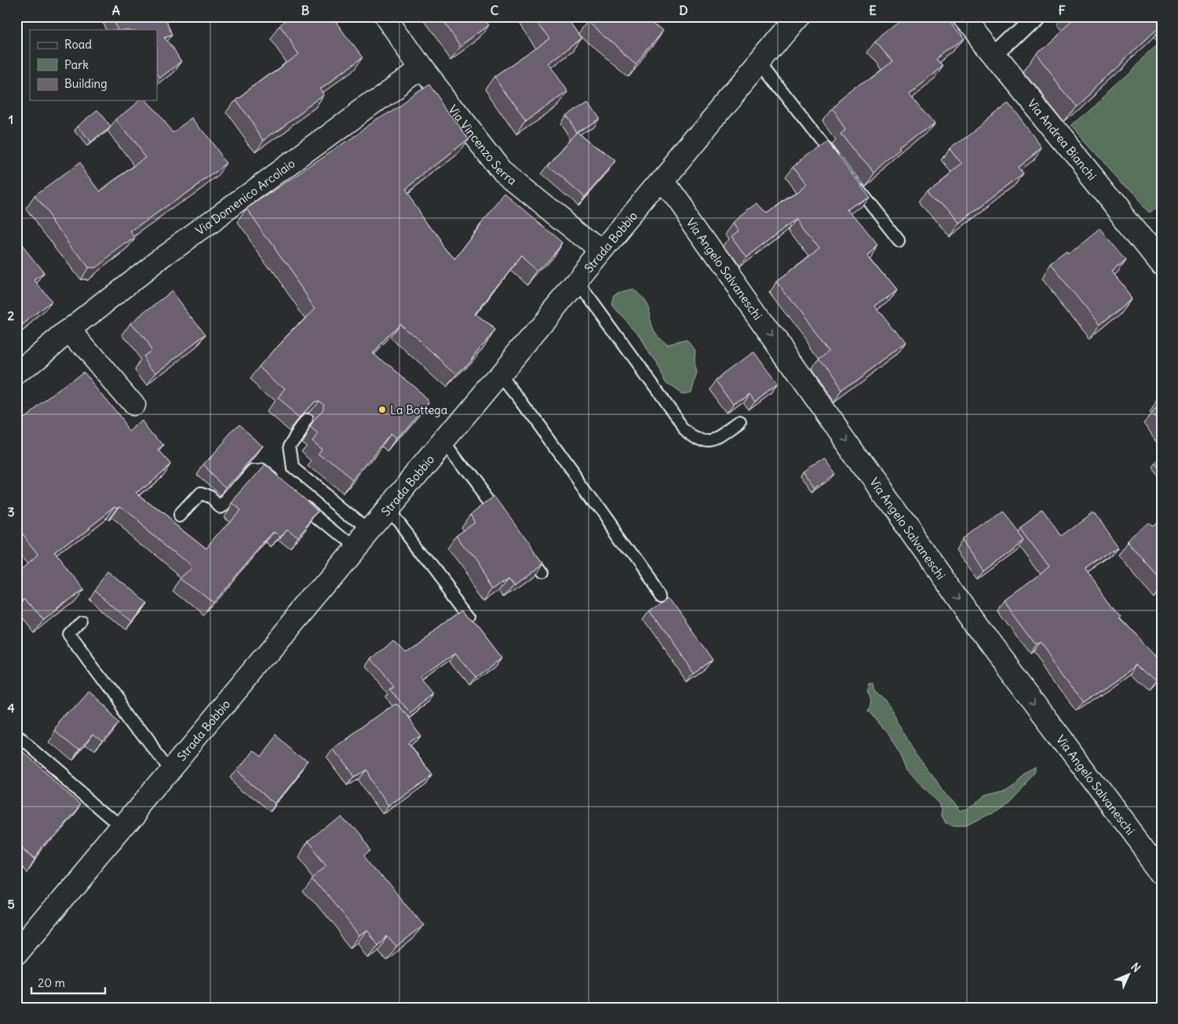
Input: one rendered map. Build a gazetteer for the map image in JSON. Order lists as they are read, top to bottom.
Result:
{
  "streets": {
    "street": [
      "Via Andrea Bianchi",
      "Via Vincenzo Serra",
      "Via Domenico Arcolaio",
      "Strada Bobbio",
      "Via Angelo Salvaneschi"
    ]
  },
  "crossings": [
    ["Via Vincenzo Serra", "Via Domenico Arcolaio"],
    ["Via Vincenzo Serra", "Strada Bobbio"],
    ["Strada Bobbio", "Via Angelo Salvaneschi"]
  ],
  "one_way": ["Via Angelo Salvaneschi"],
  "places": ["La Bottega"],
  "legend": ["Road", "Park", "Building"],
  "scale_bar": "20 m",
  "north": "top right",
  "grid": {
    "columns": [
      "A",
      "B",
      "C",
      "D",
      "E",
      "F"
    ],
    "rows": [
      "1",
      "2",
      "3",
      "4",
      "5"
    ]
  }
}
